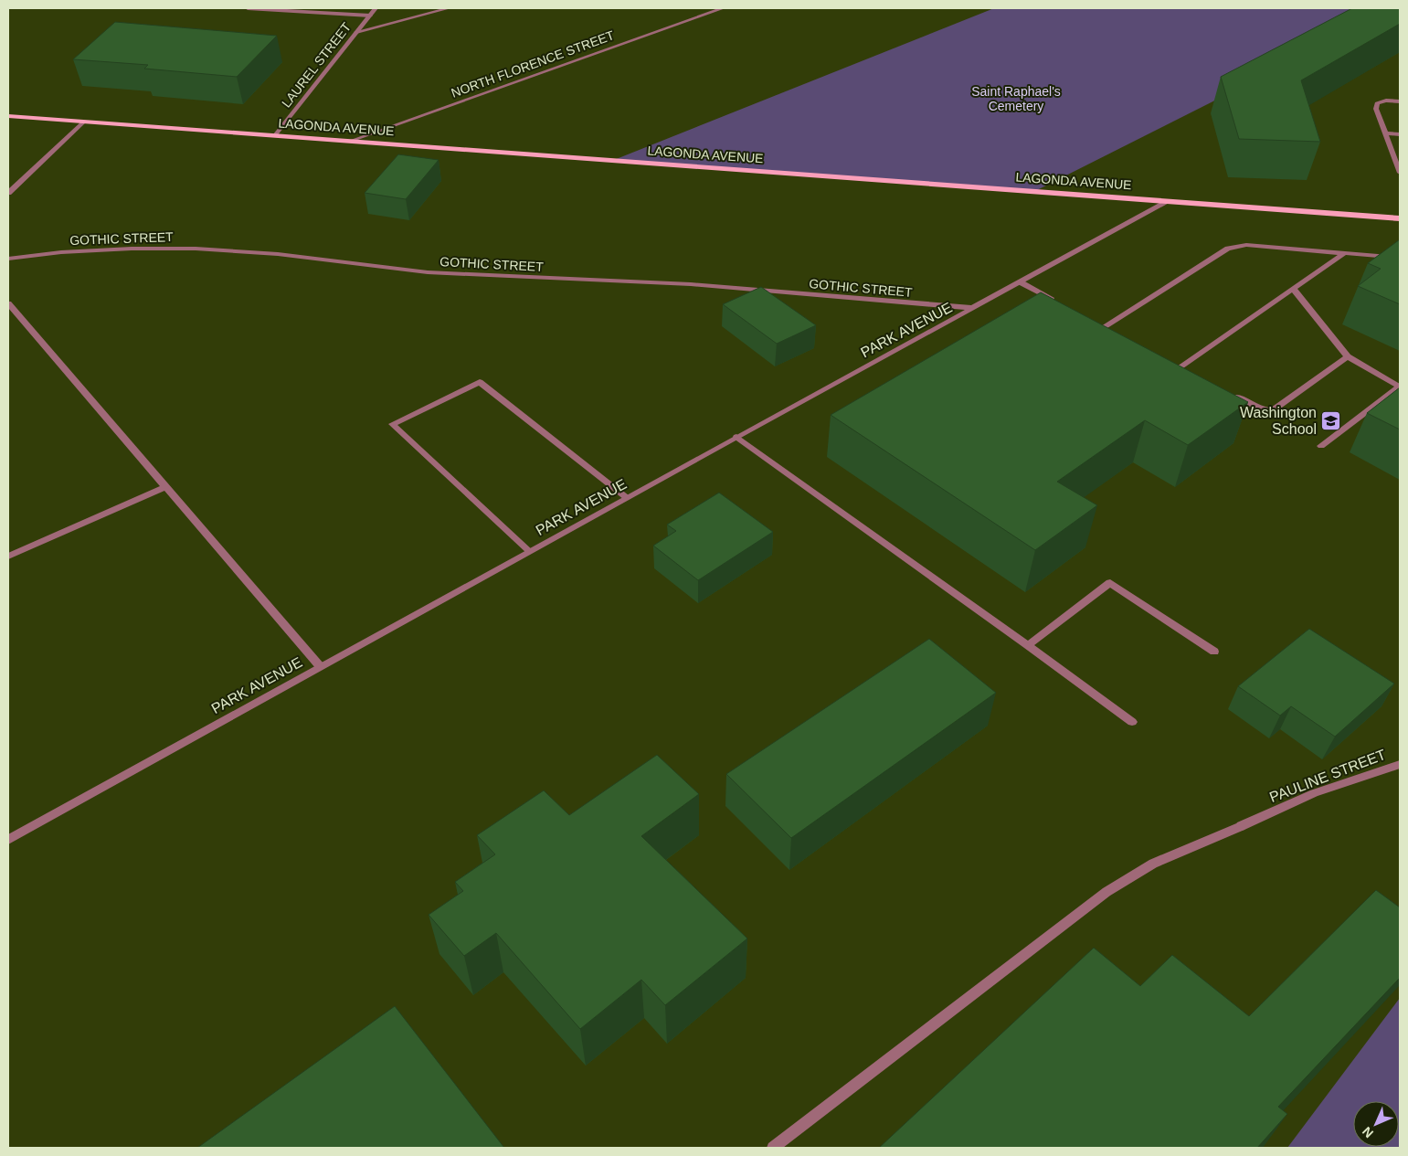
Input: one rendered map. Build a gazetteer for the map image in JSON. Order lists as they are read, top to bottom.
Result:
{
  "streets": {
    "main road": ["LAGONDA AVENUE"],
    "street": [
      "NORTH FLORENCE STREET",
      "LAUREL STREET",
      "GOTHIC STREET",
      "PARK AVENUE",
      "PAULINE STREET"
    ]
  },
  "crossings": [
    ["NORTH FLORENCE STREET", "LAGONDA AVENUE"],
    ["LAUREL STREET", "LAGONDA AVENUE"],
    ["LAGONDA AVENUE", "PARK AVENUE"],
    ["GOTHIC STREET", "PARK AVENUE"]
  ],
  "parks": ["Saint Raphael's Cemetery"],
  "places": {
    "school or university": ["Washington School"]
  },
  "north": "bottom left"
}
